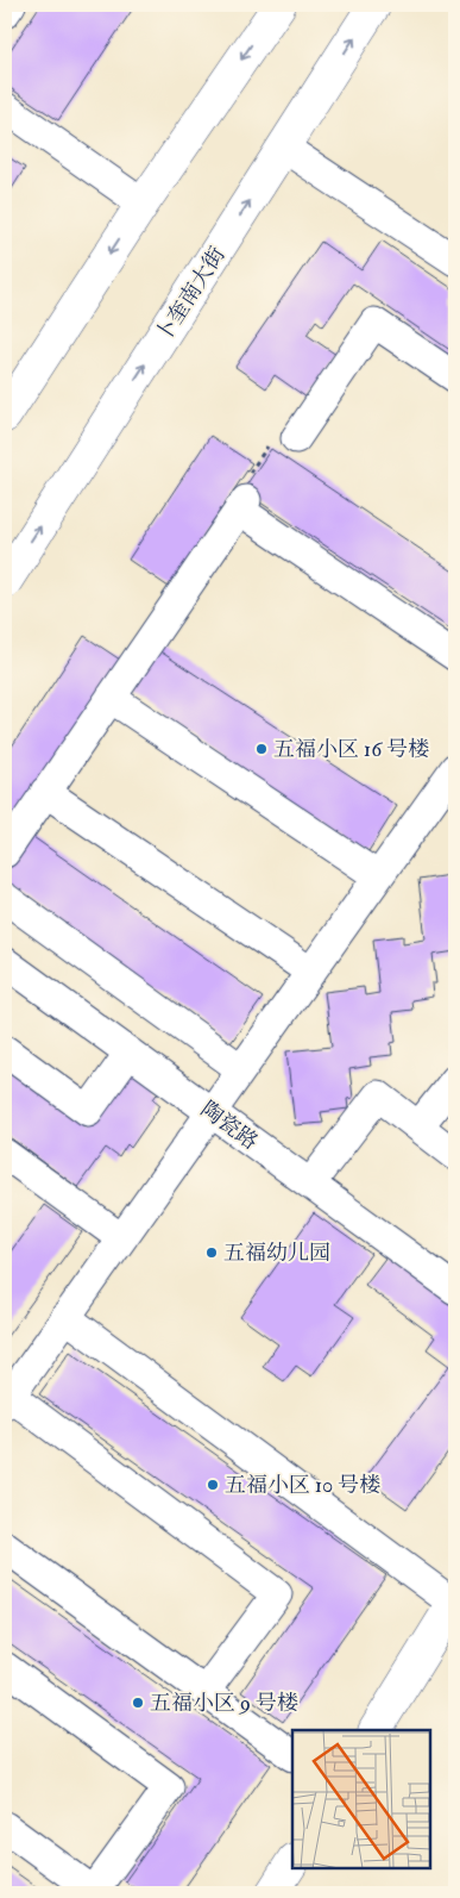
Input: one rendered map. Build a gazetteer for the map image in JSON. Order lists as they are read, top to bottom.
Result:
{
  "streets": {
    "main road": ["卜奎南大街"],
    "street": ["陶瓷路"]
  },
  "places": [
    "五福小区 16 号楼",
    "五福幼儿园",
    "五福小区 10 号楼",
    "五福小区 9 号楼"
  ]
}
